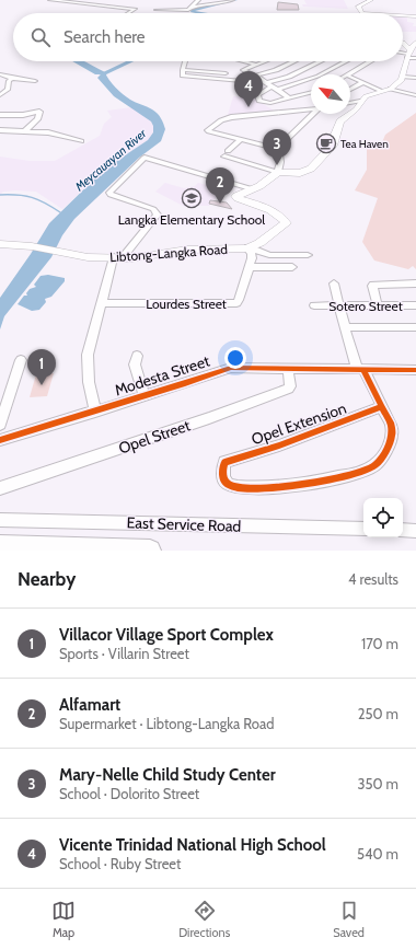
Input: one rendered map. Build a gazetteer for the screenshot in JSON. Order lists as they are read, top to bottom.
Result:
{
  "streets": {
    "main road": ["Libtong-Langka Road"],
    "street": [
      "Lourdes Street",
      "Sotero Street",
      "Modesta Street",
      "Opel Extension",
      "Opel Street",
      "East Service Road"
    ]
  },
  "crossings": [
    ["Libtong-Langka Road", "Lourdes Street"],
    ["Modesta Street", "Opel Street"]
  ],
  "water": ["Meycauayan River"],
  "places": {
    "cafe": ["Tea Haven"],
    "school or university": ["Langka Elementary School"]
  },
  "north": "top left",
  "page": {
    "search": "Search here",
    "pins": [
      "4",
      "3",
      "2",
      "1"
    ],
    "heading": ["Nearby", "4 results"],
    "list": [
      {
        "mark": "1",
        "name": "Villacor Village Sport Complex",
        "note": "Sports · Villarin Street",
        "value": "170 m"
      },
      {
        "mark": "2",
        "name": "Alfamart",
        "note": "Supermarket · Libtong-Langka Road",
        "value": "250 m"
      },
      {
        "mark": "3",
        "name": "Mary-Nelle Child Study Center",
        "note": "School · Dolorito Street",
        "value": "350 m"
      },
      {
        "mark": "4",
        "name": "Vicente Trinidad National High School",
        "note": "School · Ruby Street",
        "value": "540 m"
      }
    ],
    "nav": ["Map", "Directions", "Saved"]
  }
}
